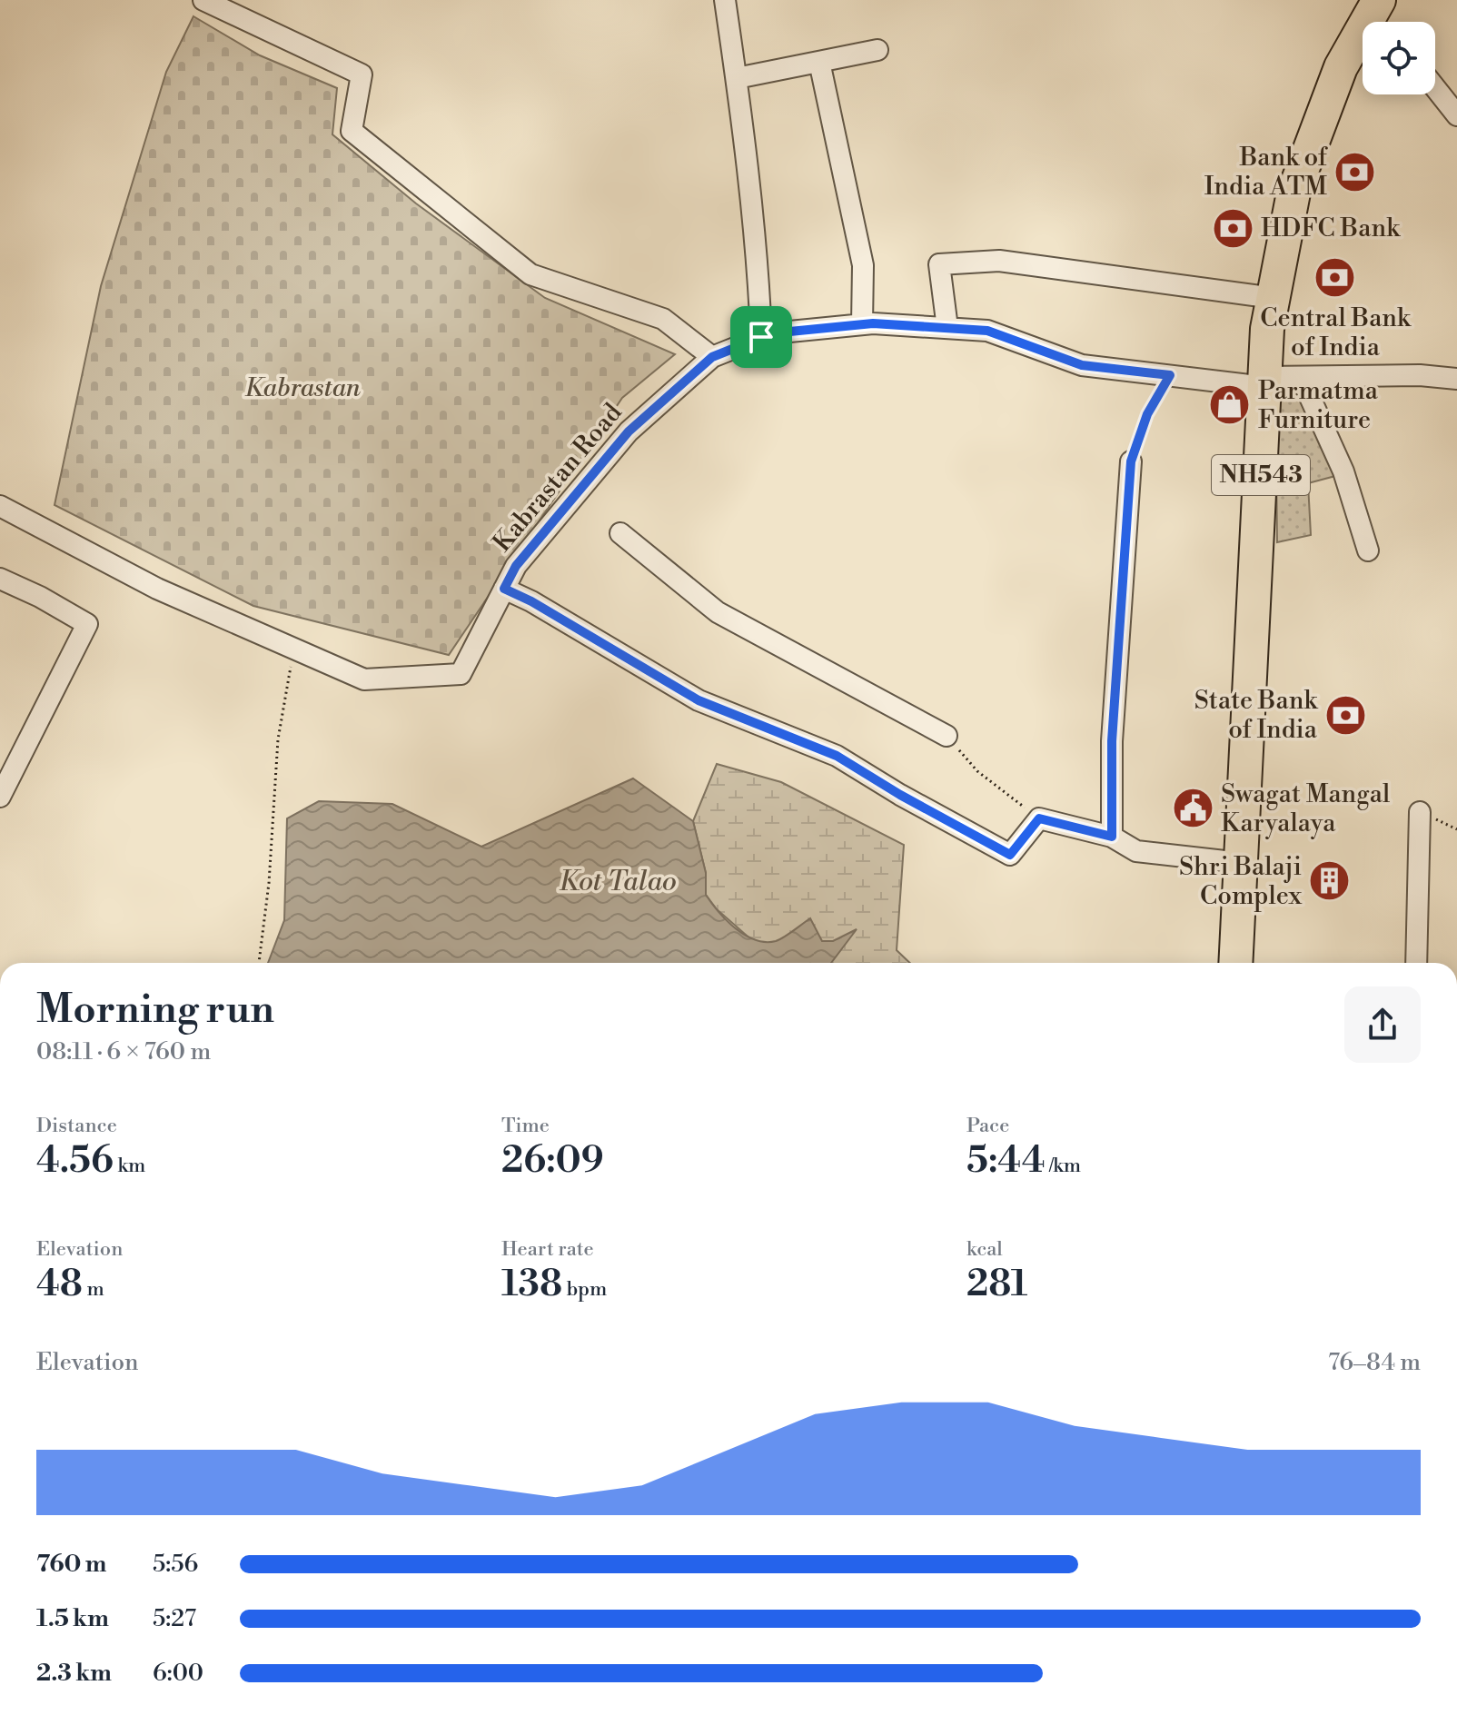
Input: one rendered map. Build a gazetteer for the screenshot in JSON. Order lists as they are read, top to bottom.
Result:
{
  "streets": {
    "highway": ["NH543"],
    "street": ["Kabrastan Road"]
  },
  "crossings": [
    ["NH543", "Kabrastan Road"]
  ],
  "water": ["Kot Talao"],
  "parks": ["Kabrastan"],
  "places": {
    "bank": [
      "Bank of India ATM",
      "HDFC Bank",
      "Central Bank of India",
      "State Bank of India"
    ],
    "shop": ["Parmatma Furniture"],
    "public building": ["Swagat Mangal Karyalaya"],
    "building": ["Shri Balaji Complex"]
  },
  "page": {
    "heading": ["Morning run", "08:11 · 6 × 760 m"],
    "stats": [
      ["Distance", "4.56 km"],
      ["Time", "26:09"],
      ["Pace", "5:44 /km"],
      ["Elevation", "48 m"],
      ["Heart rate", "138 bpm"],
      ["kcal", "281"]
    ],
    "chart": ["Elevation", "76–84 m"],
    "list": [
      {
        "name": "760 m",
        "note": "5:56"
      },
      {
        "name": "1.5 km",
        "note": "5:27"
      },
      {
        "name": "2.3 km",
        "note": "6:00"
      }
    ]
  }
}
